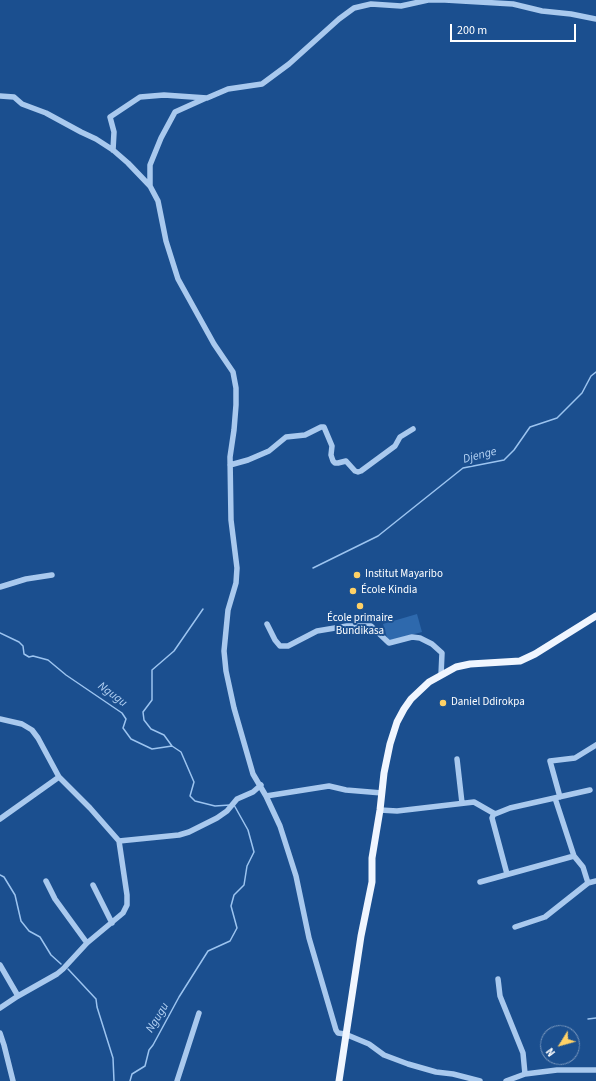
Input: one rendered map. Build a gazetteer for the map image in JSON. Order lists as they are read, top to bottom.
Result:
{
  "water": ["Djenge", "Ngugu"],
  "places": [
    "Institut Mayaribo",
    "École Kindia",
    "École primaire Bundikasa",
    "Daniel Ddirokpa"
  ],
  "scale_bar": "200 m",
  "north": "bottom left"
}
